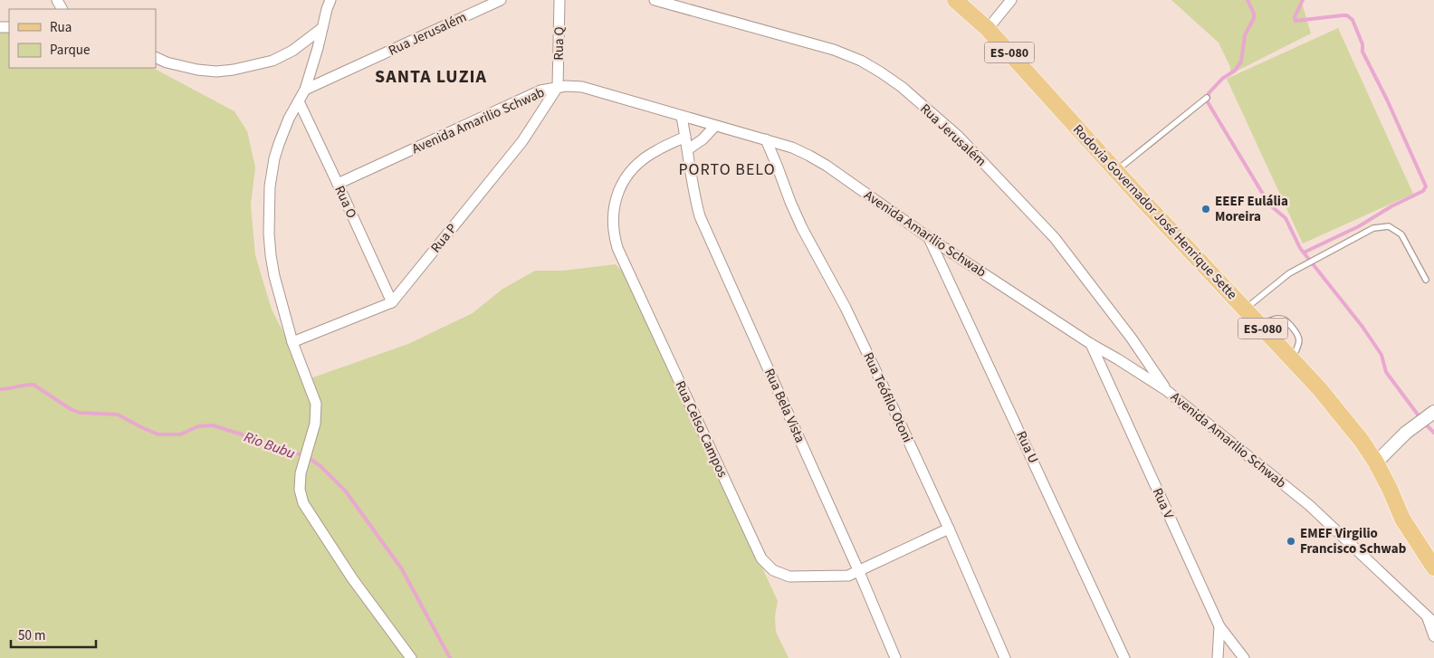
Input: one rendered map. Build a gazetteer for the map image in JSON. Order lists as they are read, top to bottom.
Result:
{
  "streets": {
    "main road": ["ES-080", "Rodovia Governador José Henrique Sette"],
    "street": [
      "Rua Jerusalém",
      "Rua Q",
      "Avenida Amarilio Schwab",
      "Rua O",
      "Rua P",
      "Rua Teófilo Otoni",
      "Rua Bela Vista",
      "Rua Celso Campos",
      "Rua U",
      "Rua V"
    ]
  },
  "crossings": [
    ["Rua Jerusalém", "Avenida Amarilio Schwab"],
    ["Rua Q", "Avenida Amarilio Schwab"],
    ["Rua Q", "Rua P"],
    ["Avenida Amarilio Schwab", "Rua O"],
    ["Avenida Amarilio Schwab", "Rua P"],
    ["Avenida Amarilio Schwab", "Rua Teófilo Otoni"],
    ["Avenida Amarilio Schwab", "Rua Bela Vista"],
    ["Avenida Amarilio Schwab", "Rua U"],
    ["Avenida Amarilio Schwab", "Rua V"],
    ["Rua O", "Rua P"],
    ["Rua Teófilo Otoni", "Rua Celso Campos"],
    ["Rua Bela Vista", "Rua Celso Campos"]
  ],
  "districts": ["SANTA LUZIA", "PORTO BELO"],
  "water": ["Rio Bubu"],
  "places": ["EEEF Eulália Moreira", "EMEF Virgilio Francisco Schwab"],
  "legend": ["Rua", "Parque"],
  "scale_bar": "50 m"
}
